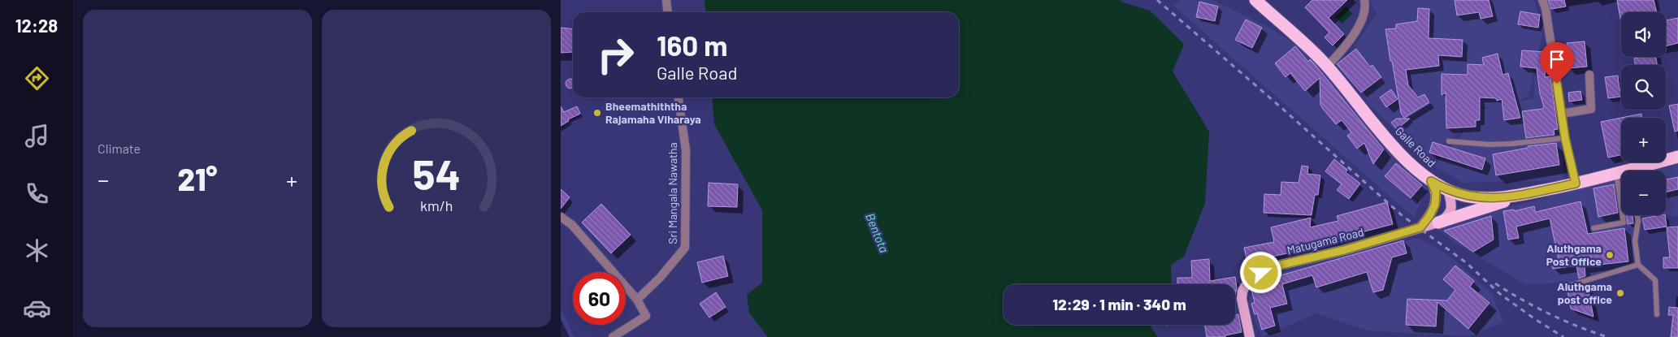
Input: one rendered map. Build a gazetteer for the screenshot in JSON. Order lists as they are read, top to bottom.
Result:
{
  "streets": {
    "highway": ["Galle Road"],
    "main road": ["Matugama Road"],
    "street": ["Sri Mangala Nawatha"]
  },
  "water": ["Bentota"],
  "places": ["Bheemathiththa Rajamaha Viharaya", "Aluthgama Post Office", "Aluthgama post office"],
  "page": {
    "tabs": "12:28",
    "tile": "Climate",
    "map_buttons": ["+", "−"],
    "turn": ["160 m", "Galle Road"],
    "heat": ["−", "21°", "+"],
    "limit": "60",
    "trip": "12:29 · 1 min · 340 m",
    "gauge": ["54", "km/h"]
  }
}
